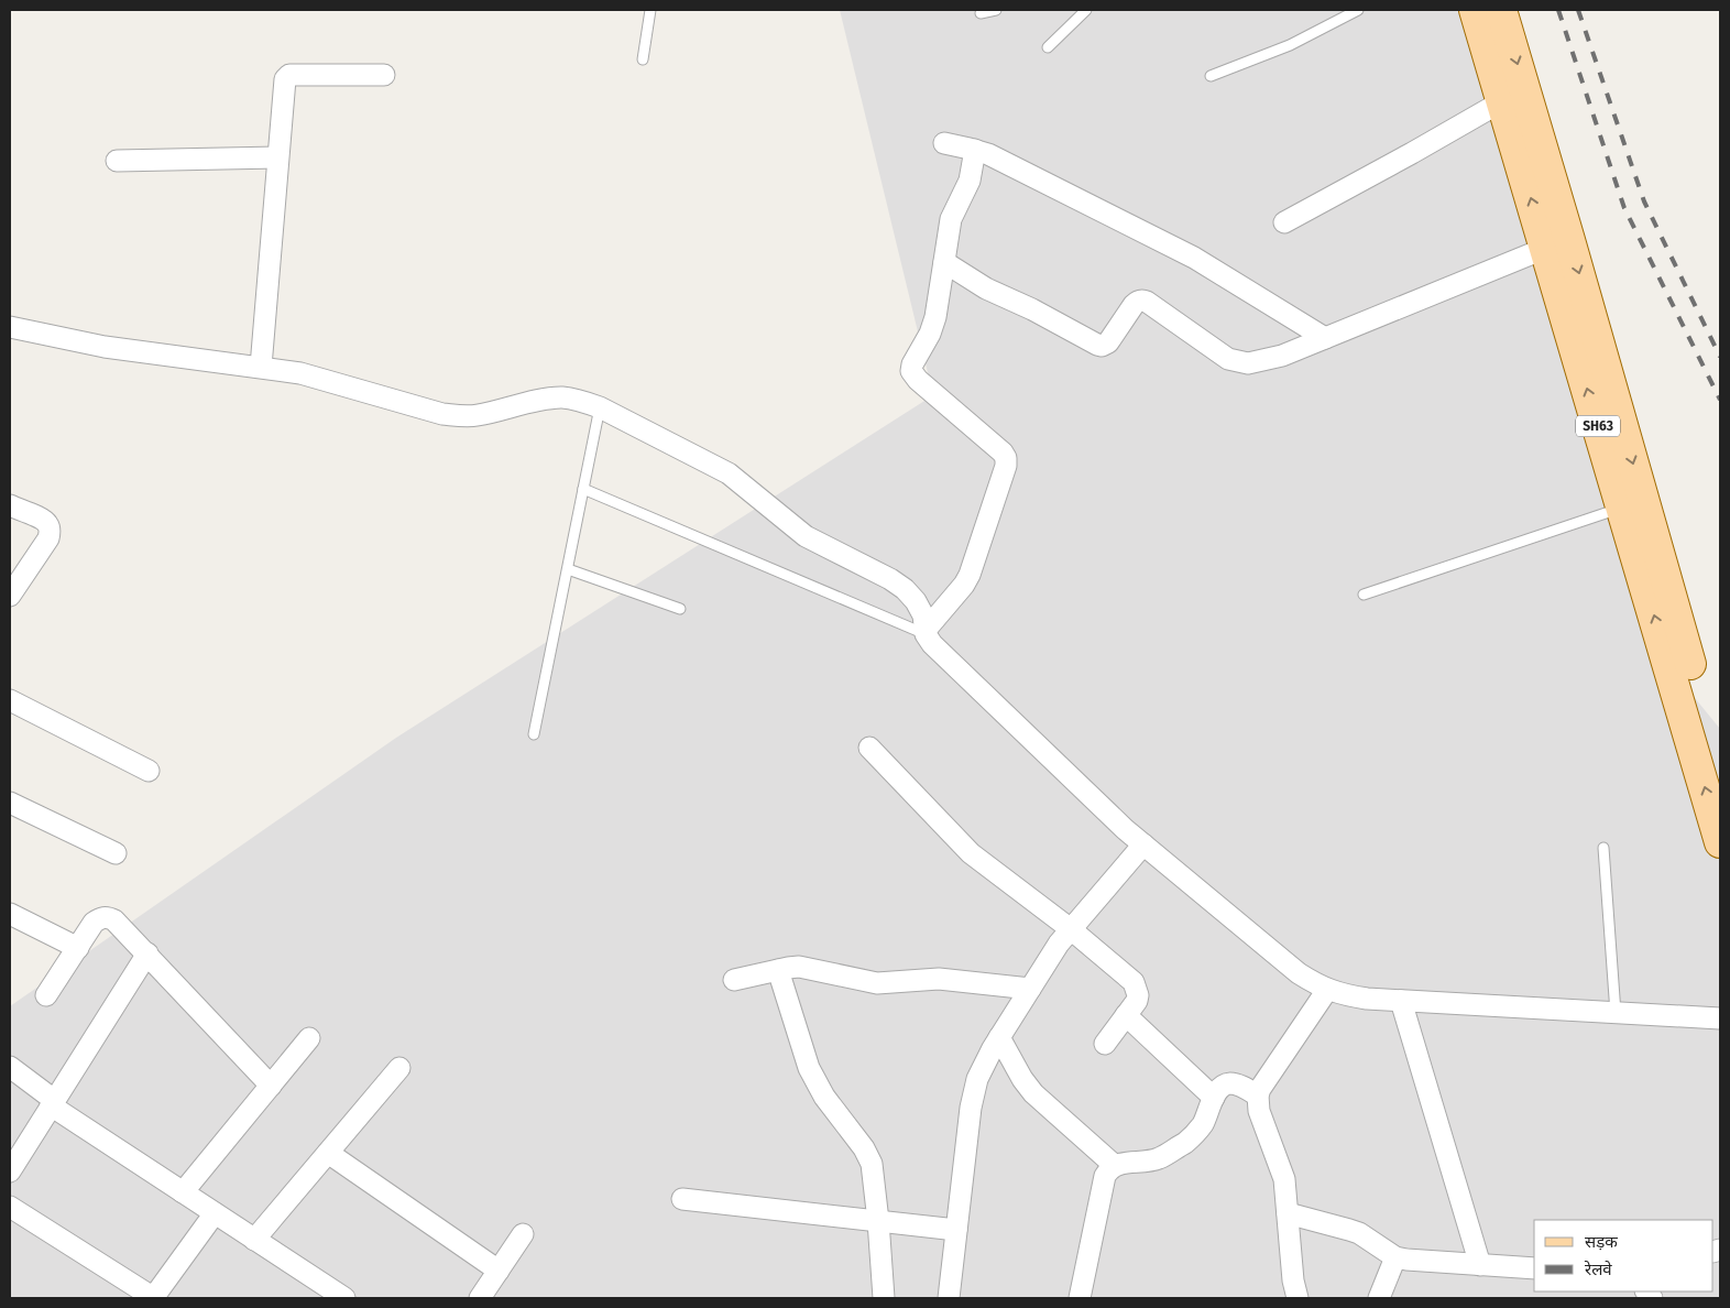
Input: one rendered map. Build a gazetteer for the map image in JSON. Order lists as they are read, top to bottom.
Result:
{
  "streets": {
    "main road": ["SH63"]
  },
  "legend": ["सड़क", "रेलवे"]
}
